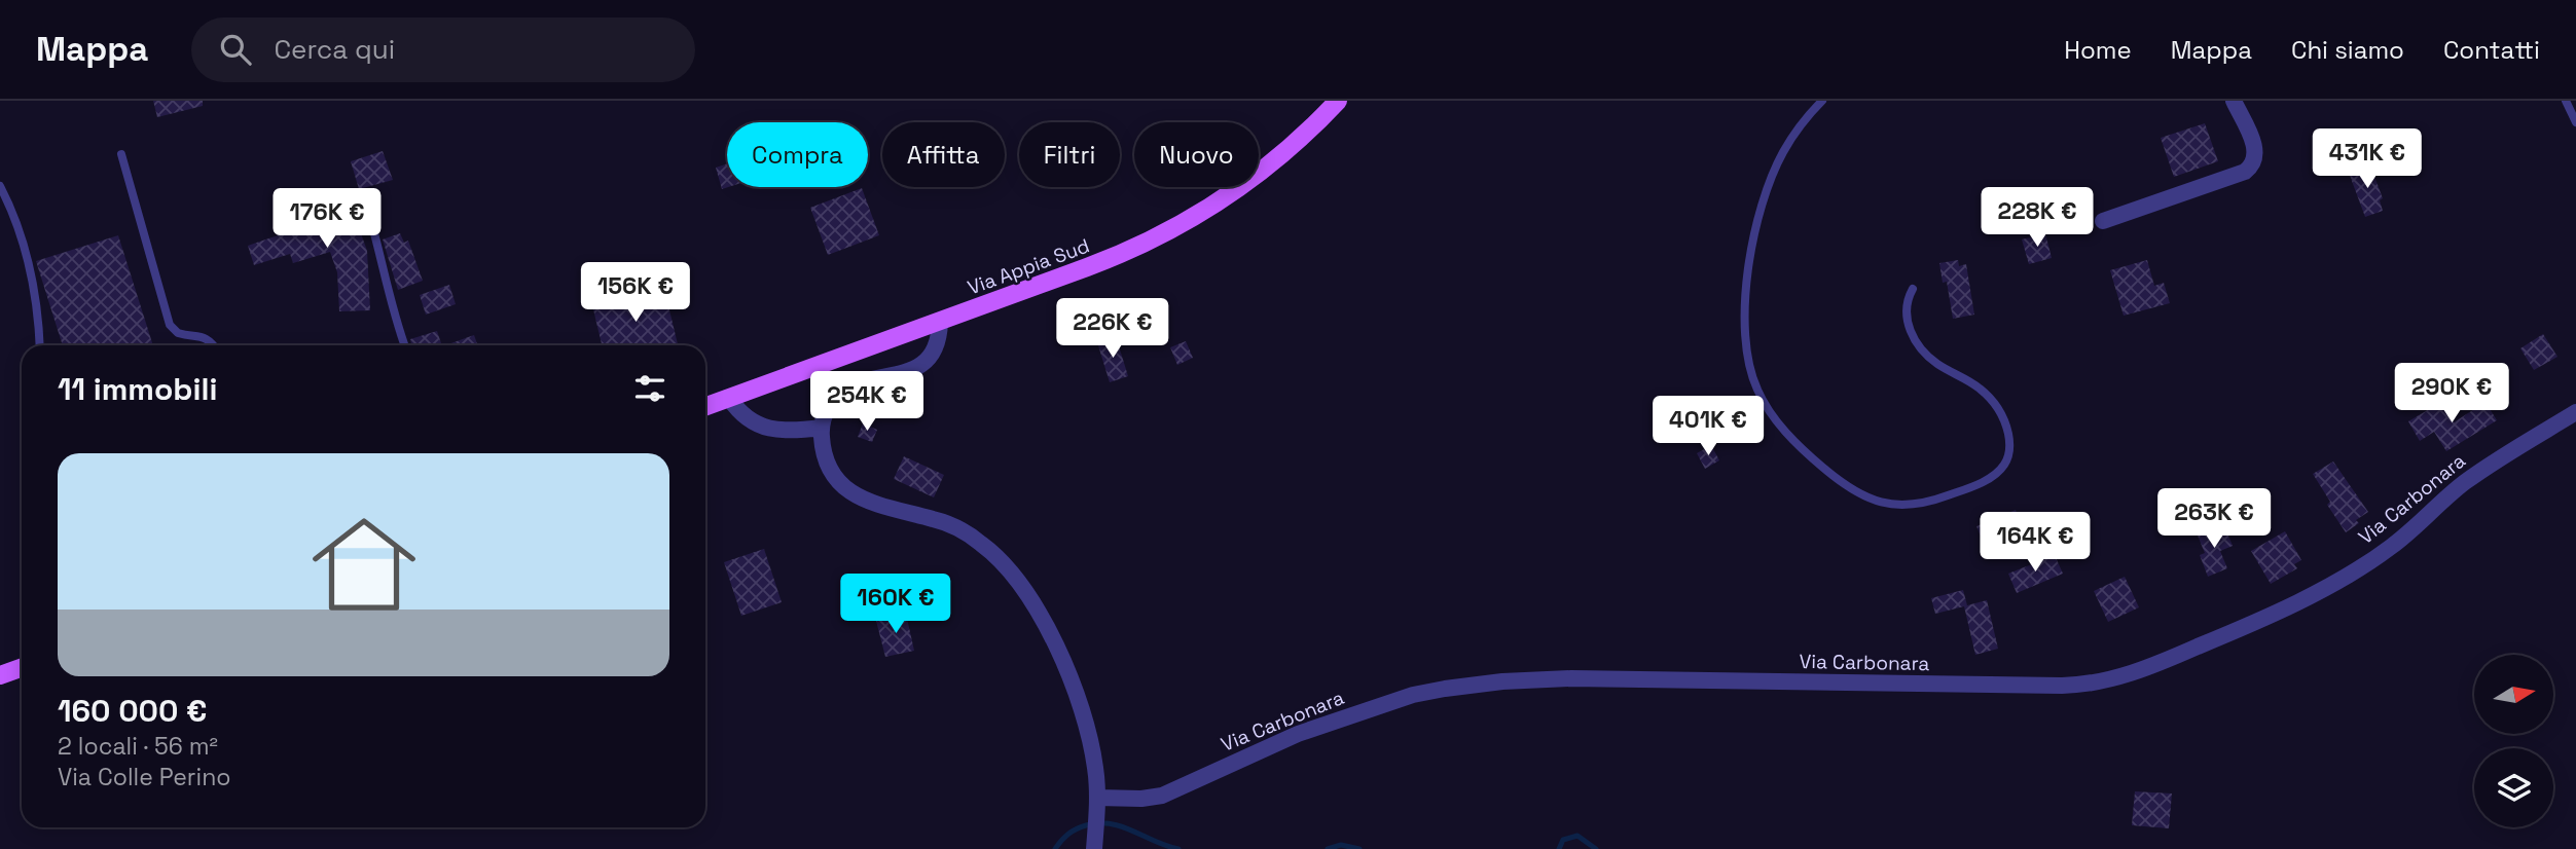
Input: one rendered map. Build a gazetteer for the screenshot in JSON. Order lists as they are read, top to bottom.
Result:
{
  "streets": {
    "main road": ["Via Appia Sud"],
    "street": ["Via Carbonara"]
  },
  "north": "right",
  "page": {
    "header": "Mappa",
    "search": "Cerca qui",
    "nav": [
      "Home",
      "Mappa",
      "Chi siamo",
      "Contatti"
    ],
    "chip": [
      "Compra",
      "Affitta",
      "Filtri",
      "Nuovo"
    ],
    "price": [
      "431K €",
      "228K €",
      "176K €",
      "156K €",
      "226K €",
      "290K €",
      "254K €",
      "401K €",
      "263K €",
      "164K €",
      "160K €"
    ],
    "heading": "11 immobili",
    "list": [
      {
        "name": "160 000 €",
        "note": "2 locali · 56 m² · Via Colle Perino"
      }
    ]
  }
}
